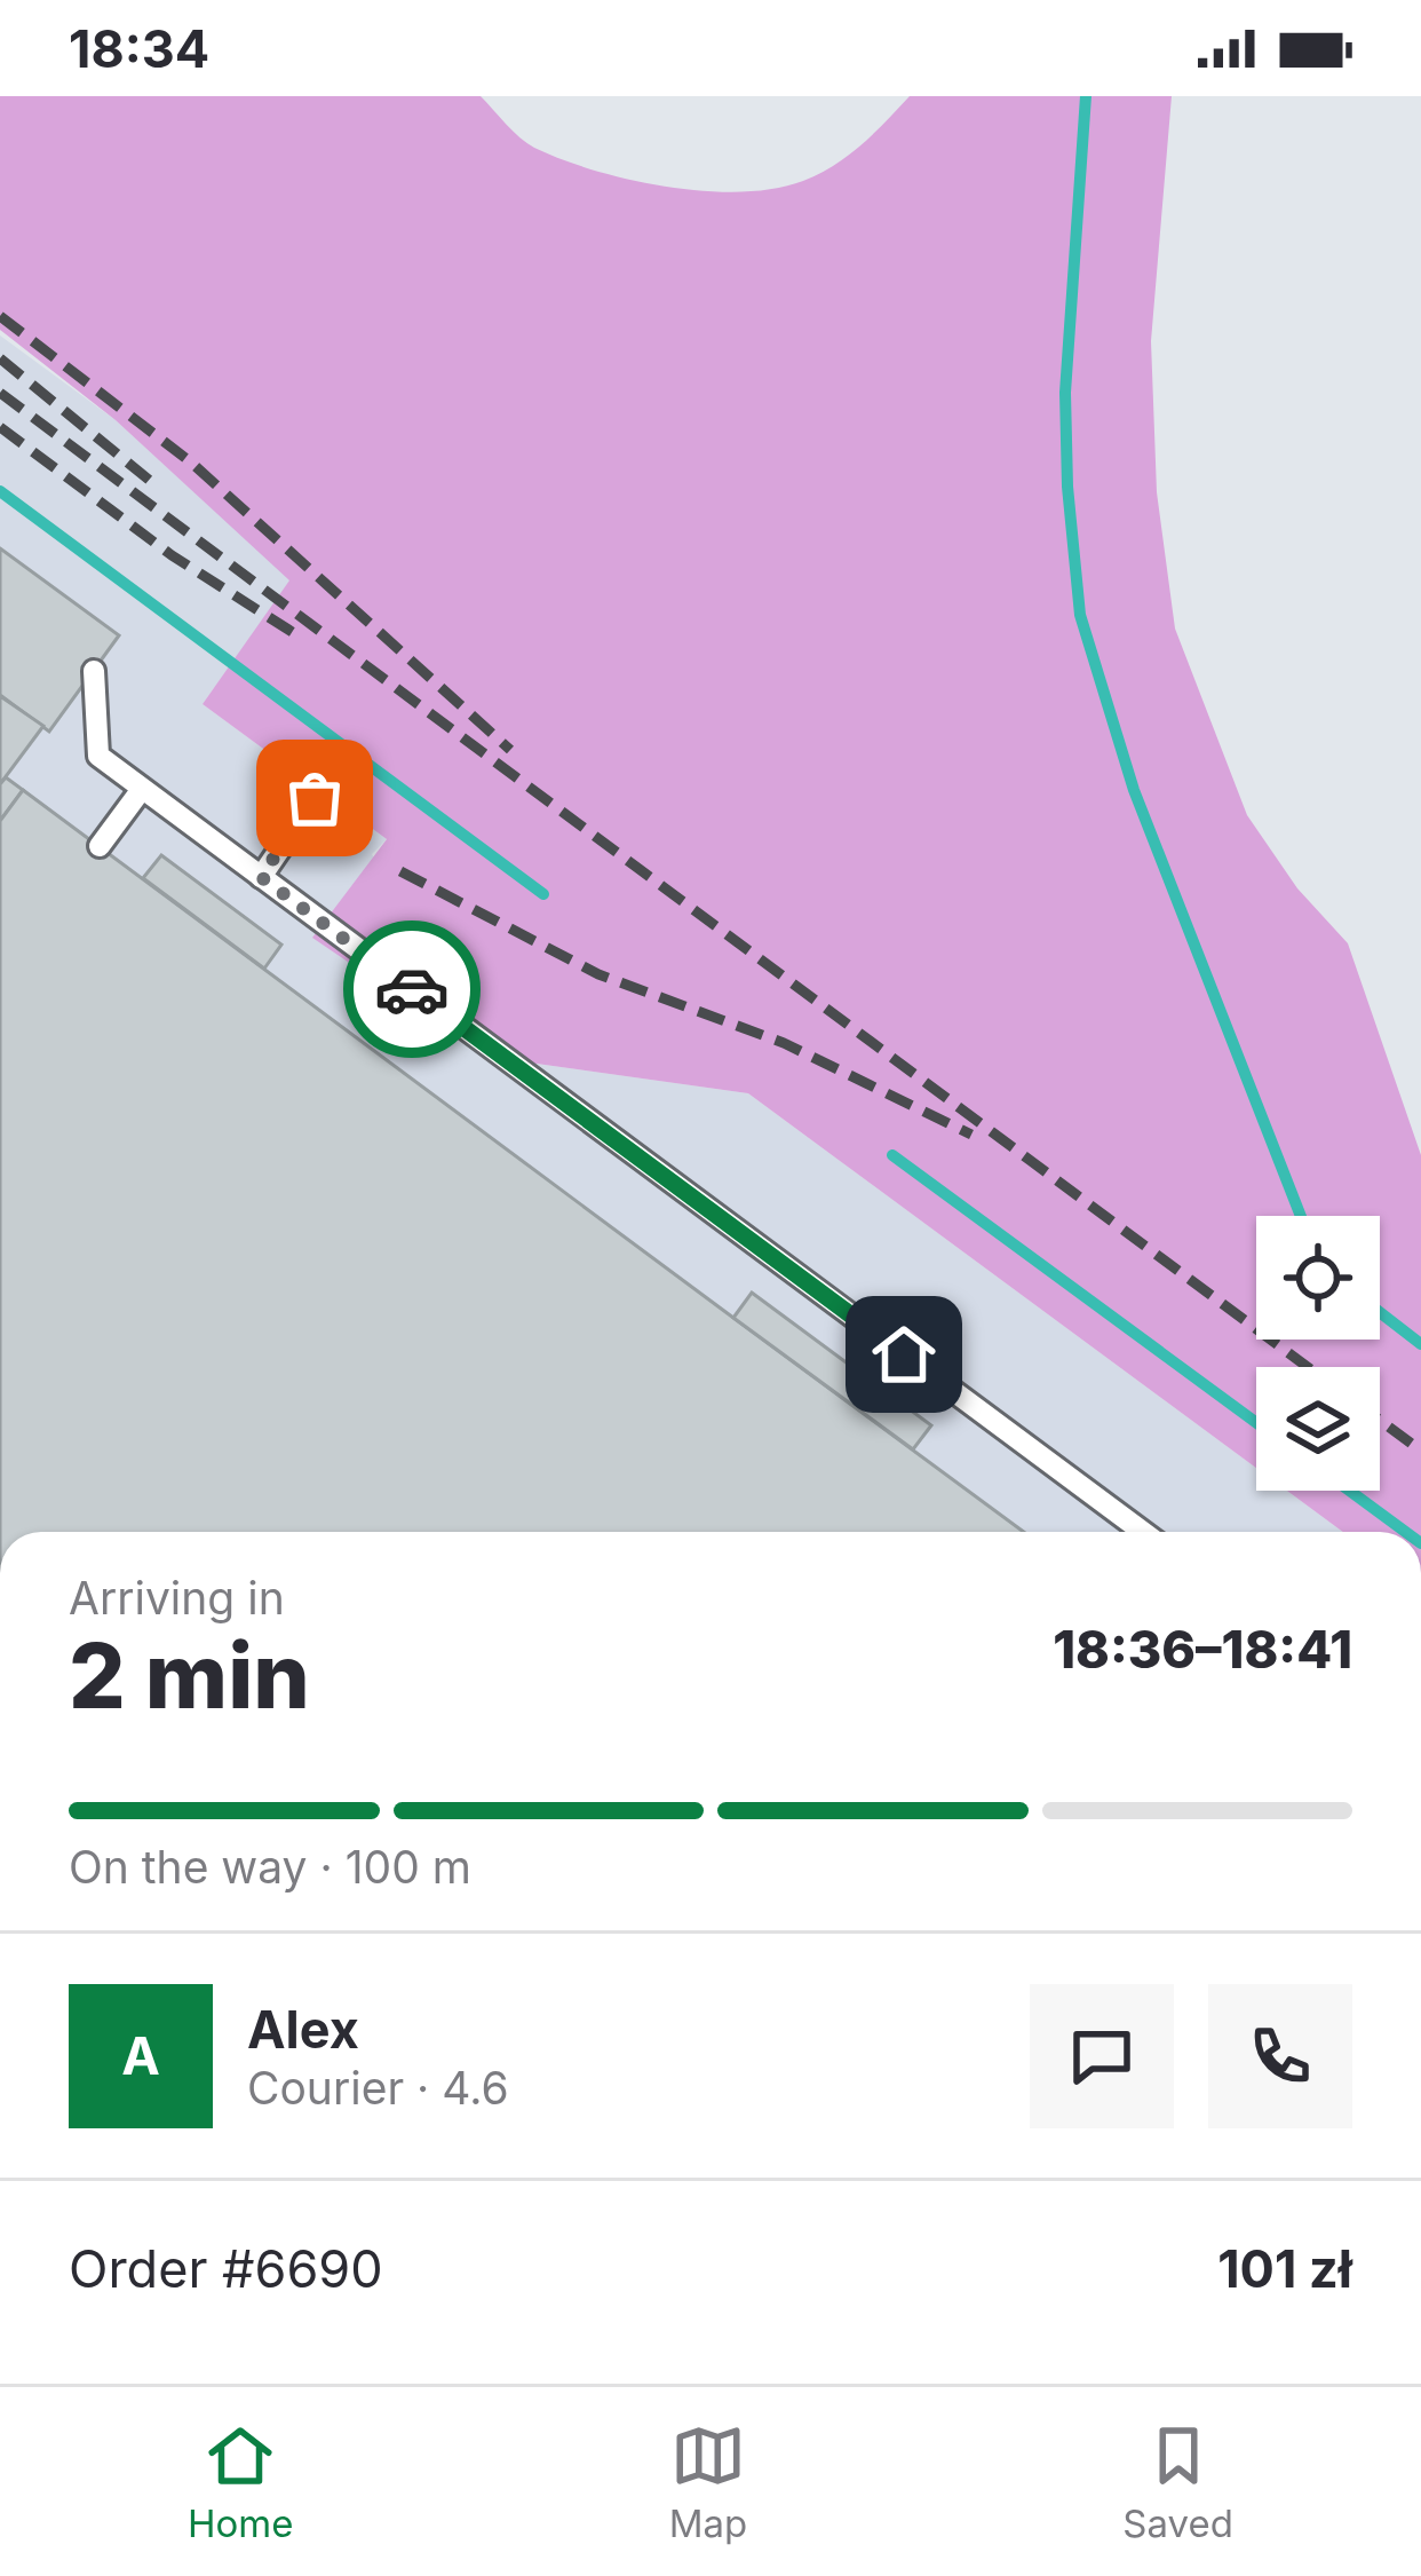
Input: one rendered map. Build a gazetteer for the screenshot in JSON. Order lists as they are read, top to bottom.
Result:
{
  "page": {
    "status": "18:34",
    "heading": ["2 min", "Arriving in", "18:36–18:41"],
    "panel": [
      "Alex",
      "Courier · 4.6",
      "Order #6690",
      "101 zł"
    ],
    "bar": "On the way · 100 m",
    "round": "A",
    "tabs": ["Home", "Map", "Saved"]
  }
}
